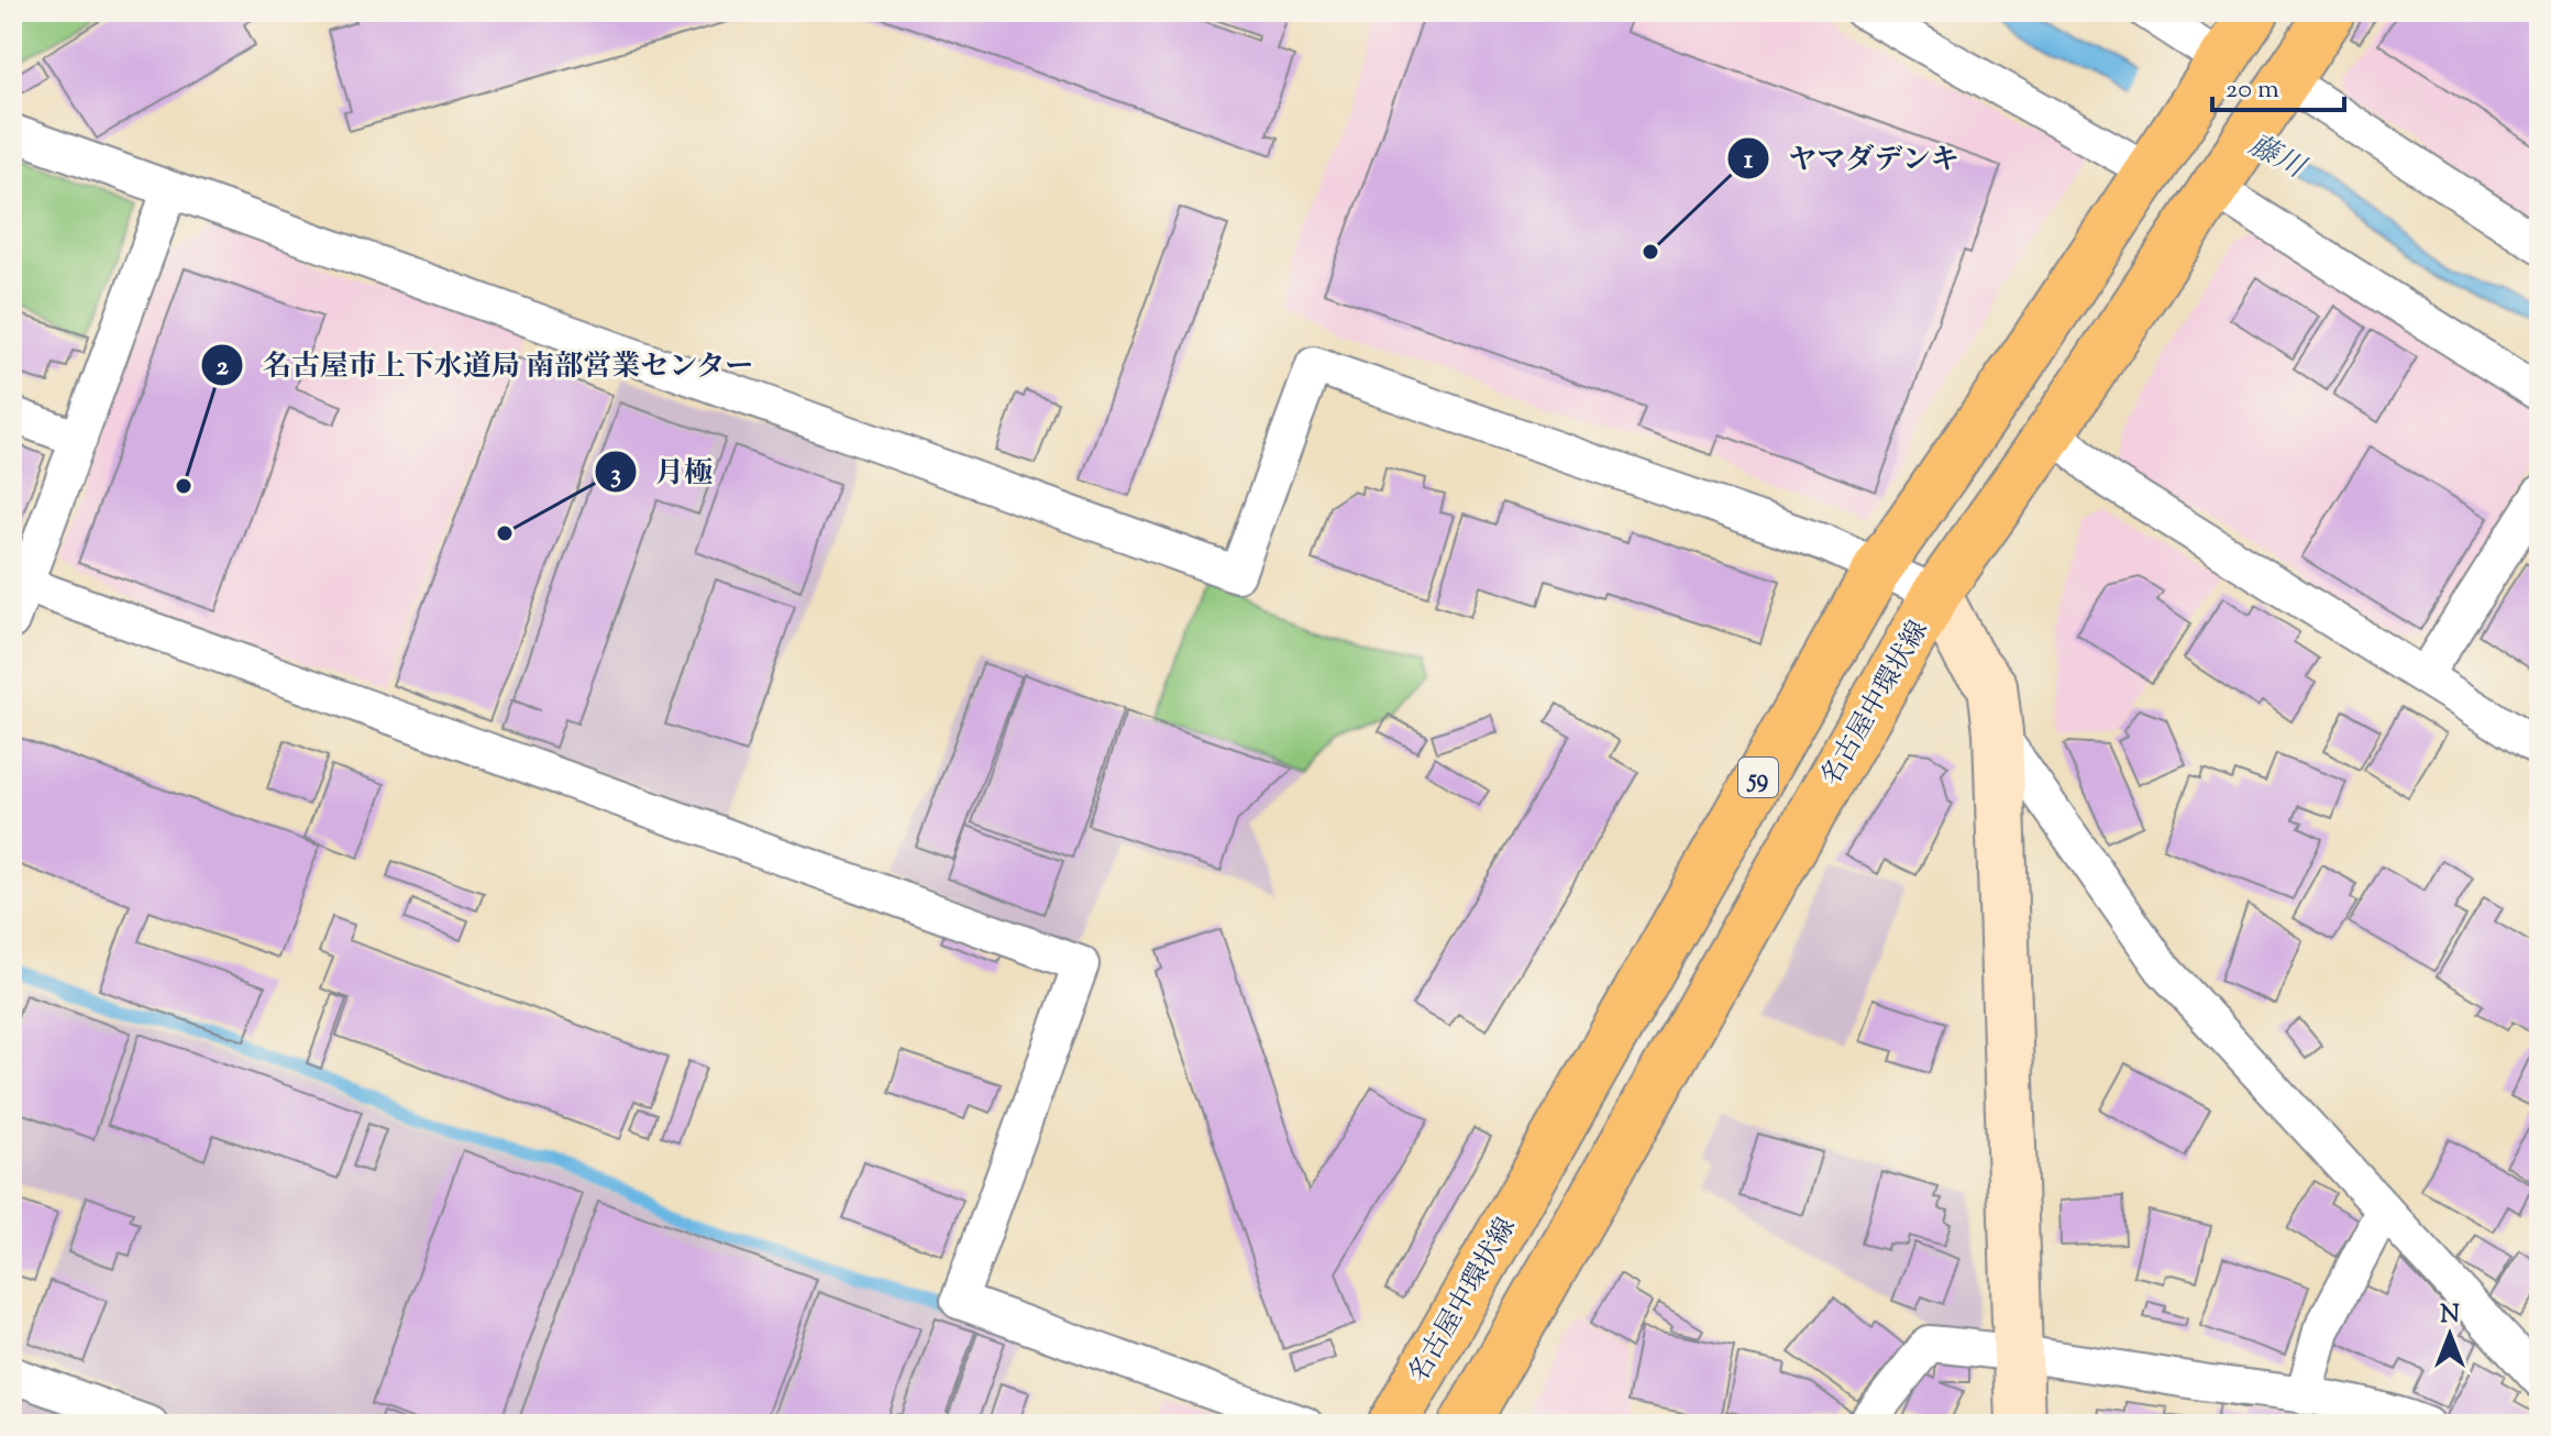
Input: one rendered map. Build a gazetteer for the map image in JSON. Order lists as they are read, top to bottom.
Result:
{
  "streets": {
    "main road": ["名古屋中環状線", "59"]
  },
  "water": ["藤川"],
  "places": ["ヤマダデンキ", "名古屋市上下水道局 南部営業センター", "月極"],
  "scale_bar": "20 m",
  "north": "top"
}
